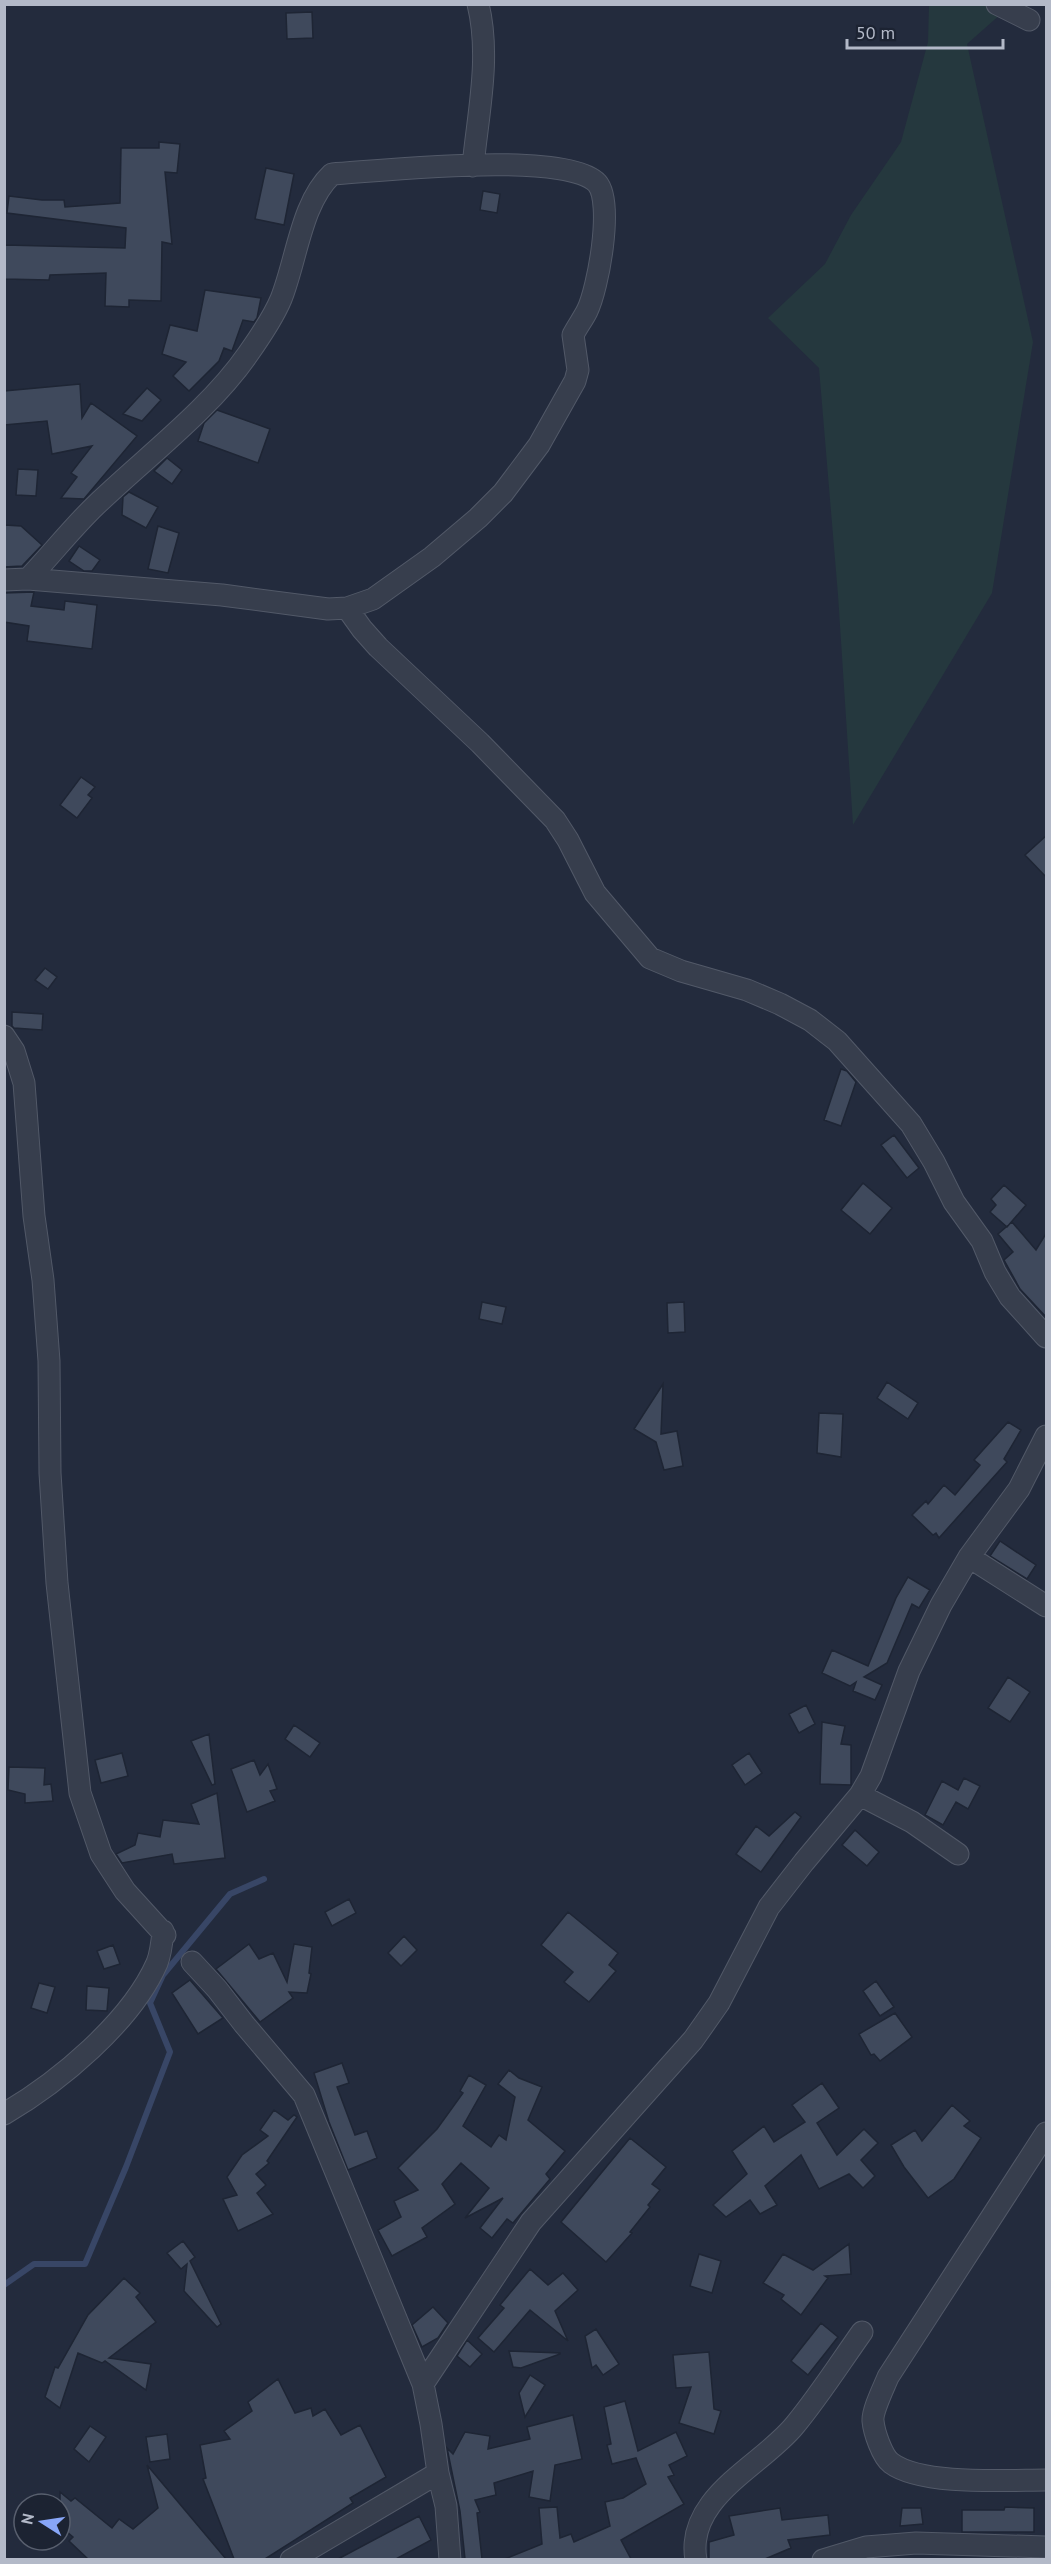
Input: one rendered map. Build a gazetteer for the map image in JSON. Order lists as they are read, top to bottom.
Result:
{
  "scale_bar": "50 m",
  "north": "left"
}
